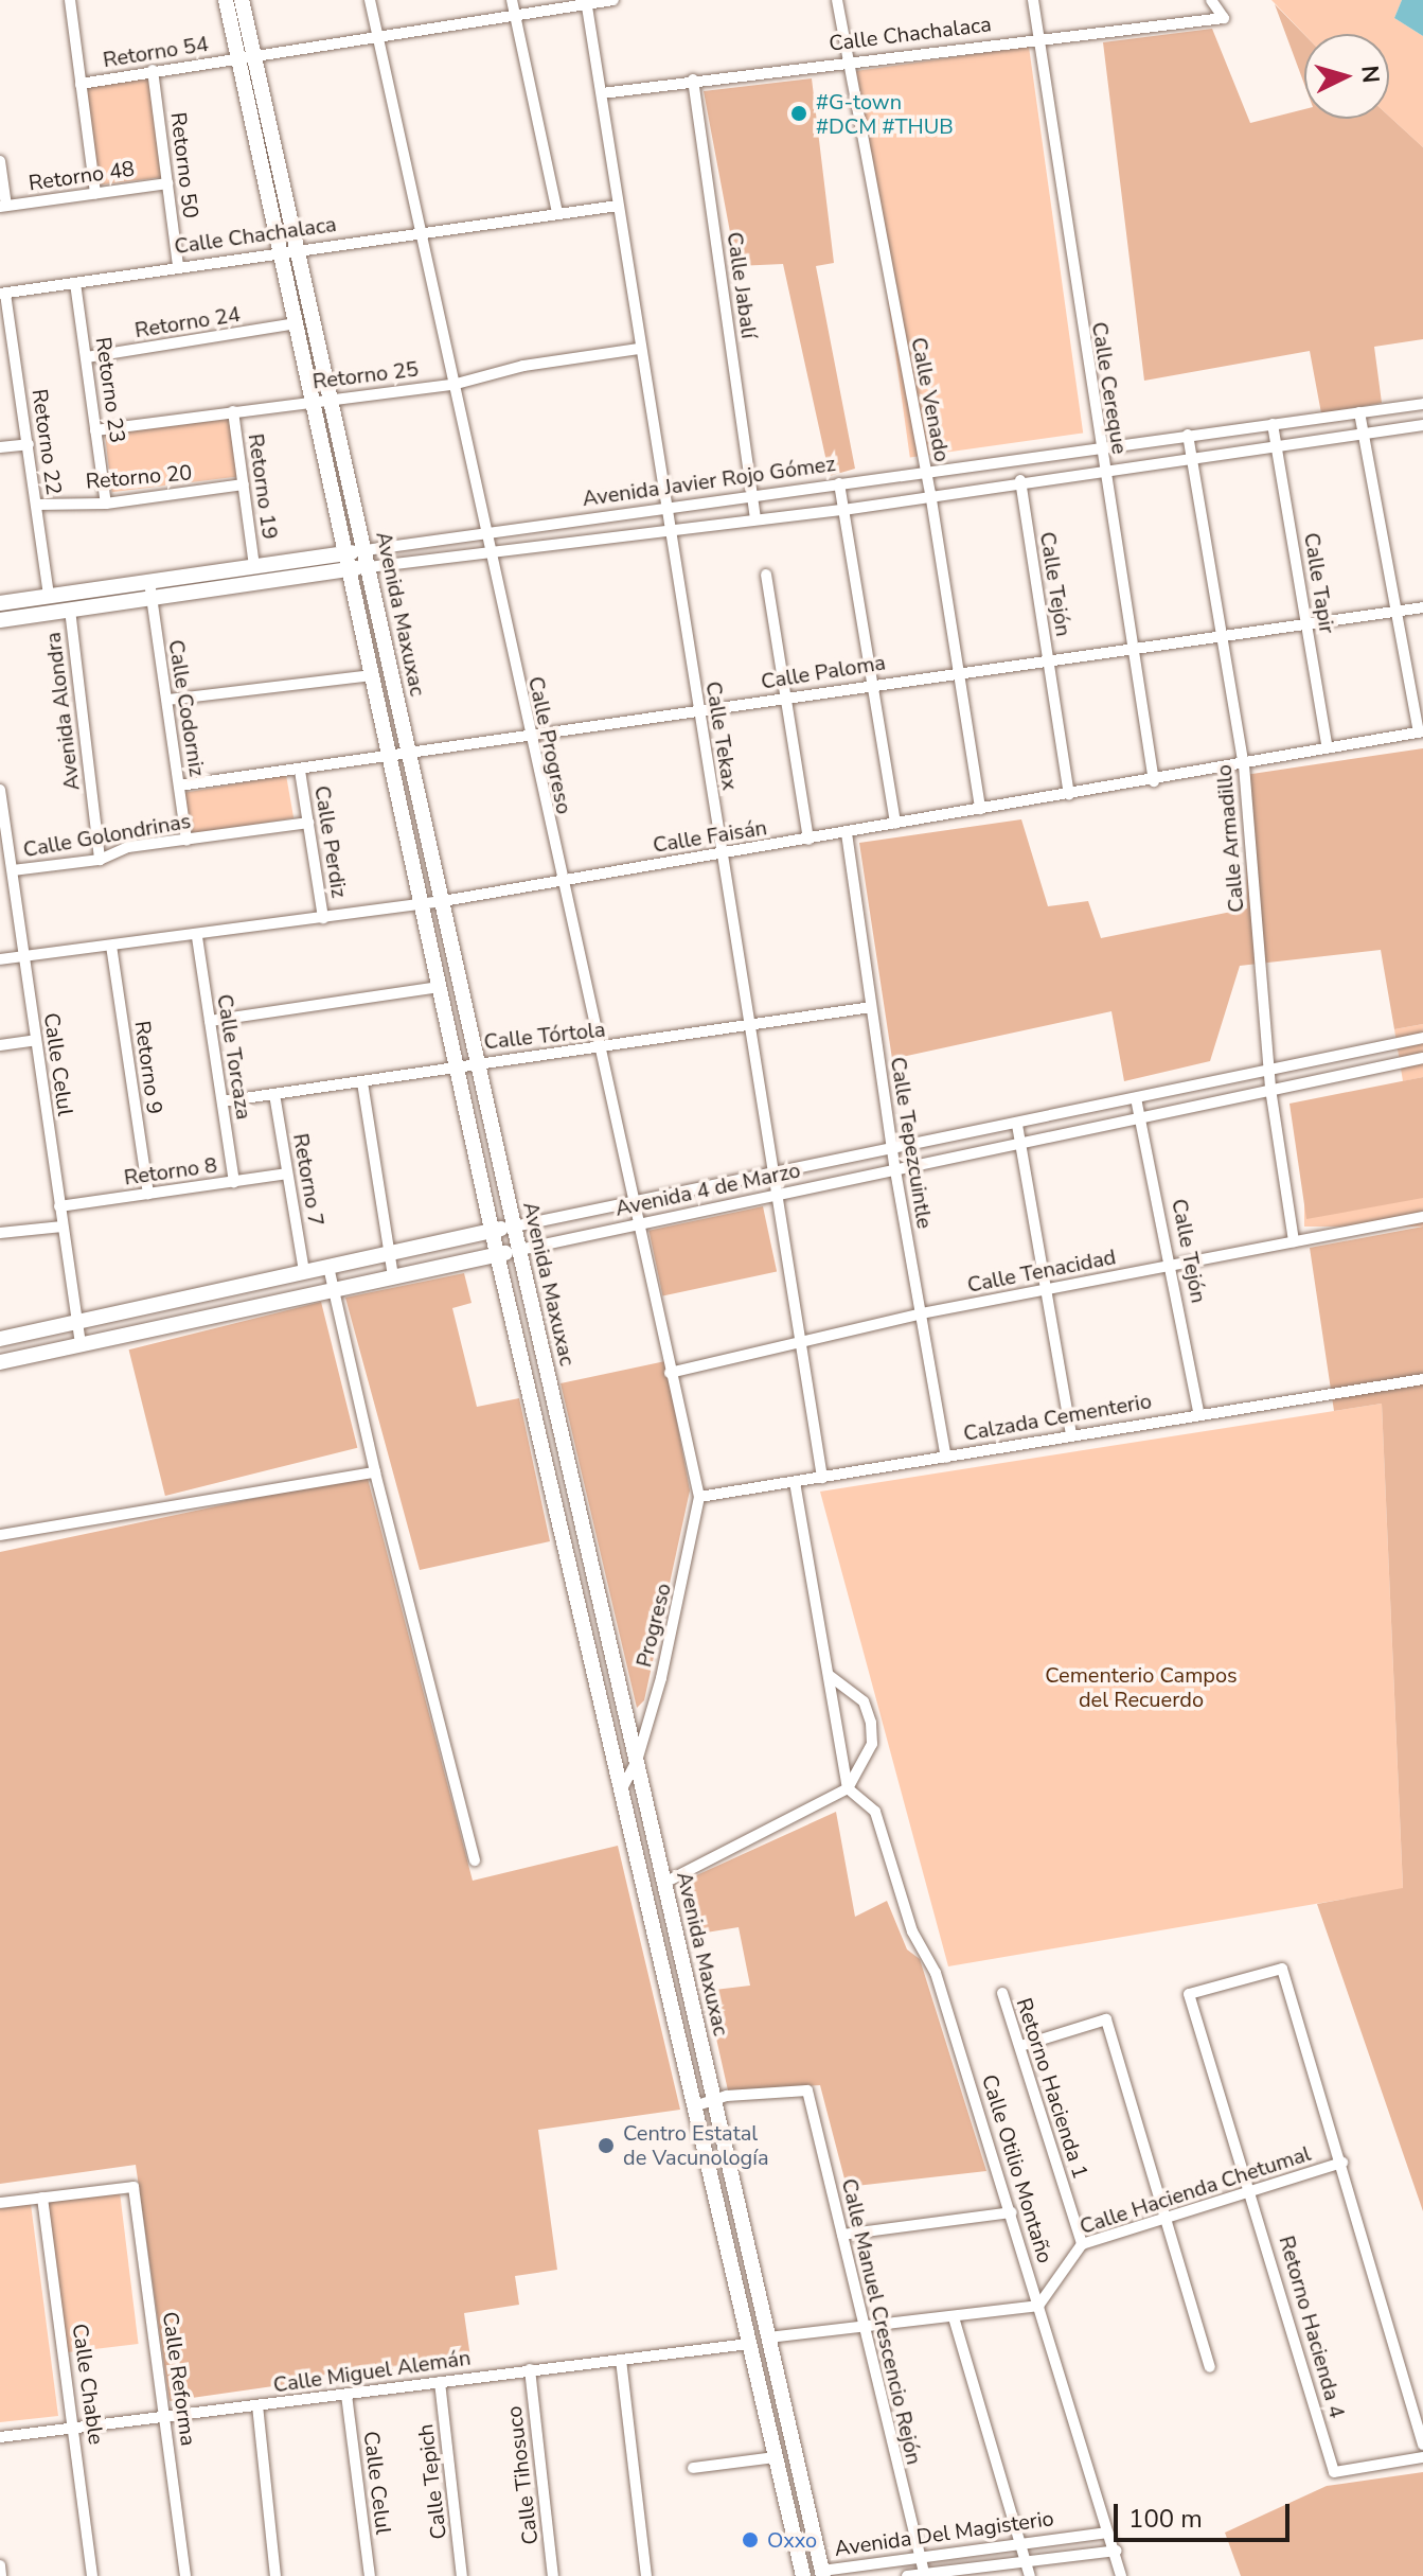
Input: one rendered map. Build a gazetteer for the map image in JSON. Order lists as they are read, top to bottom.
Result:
{
  "streets": {
    "main road": [
      "Avenida Javier Rojo Gómez",
      "Avenida Maxuxac",
      "Avenida 4 de Marzo",
      "Avenida Del Magisterio"
    ],
    "street": [
      "Calle Chachalaca",
      "Retorno 54",
      "Retorno 50",
      "Retorno 48",
      "Calle Jabalí",
      "Retorno 24",
      "Retorno 25",
      "Calle Cereque",
      "Retorno 23",
      "Calle Venado",
      "Retorno 22",
      "Retorno 20",
      "Retorno 19",
      "Calle Tapir",
      "Calle Tejón",
      "Calle Paloma",
      "Calle Codorniz",
      "Avenida Alondra",
      "Calle Tekax",
      "Calle Progreso",
      "Calle Golondrinas",
      "Calle Faisán",
      "Calle Armadillo",
      "Calle Perdiz",
      "Calle Tórtola",
      "Calle Torcaza",
      "Calle Celul",
      "Retorno 9",
      "Calle Tepezcuintle",
      "Retorno 8",
      "Retorno 7",
      "Calle Tenacidad",
      "Calzada Cementerio",
      "Progreso",
      "Retorno Hacienda 1",
      "Calle Otilio Montaño",
      "Calle Hacienda Chetumal",
      "Calle Manuel Crescencio Rejón",
      "Retorno Hacienda 4",
      "Calle Miguel Alemán",
      "Calle Reforma",
      "Calle Chable",
      "Calle Tihosuco",
      "Calle Tepich"
    ]
  },
  "crossings": [
    ["Calle Chachalaca", "Retorno 50"],
    ["Calle Chachalaca", "Calle Jabalí"],
    ["Calle Chachalaca", "Calle Cereque"],
    ["Calle Chachalaca", "Retorno 23"],
    ["Calle Chachalaca", "Calle Venado"],
    ["Calle Chachalaca", "Retorno 22"],
    ["Calle Chachalaca", "Avenida Maxuxac"],
    ["Calle Chachalaca", "Calle Tekax"],
    ["Calle Chachalaca", "Calle Progreso"],
    ["Retorno 54", "Retorno 50"],
    ["Retorno 54", "Avenida Maxuxac"],
    ["Retorno 50", "Retorno 48"],
    ["Calle Jabalí", "Avenida Javier Rojo Gómez"],
    ["Retorno 24", "Retorno 23"],
    ["Retorno 24", "Avenida Maxuxac"],
    ["Retorno 25", "Retorno 23"],
    ["Retorno 25", "Retorno 19"],
    ["Retorno 25", "Avenida Maxuxac"],
    ["Retorno 25", "Calle Tekax"],
    ["Retorno 25", "Calle Progreso"],
    ["Calle Cereque", "Avenida Javier Rojo Gómez"],
    ["Calle Cereque", "Calle Paloma"],
    ["Calle Cereque", "Calle Faisán"],
    ["Retorno 23", "Retorno 20"],
    ["Calle Venado", "Avenida Javier Rojo Gómez"],
    ["Calle Venado", "Calle Paloma"],
    ["Calle Venado", "Calle Faisán"],
    ["Retorno 22", "Retorno 20"],
    ["Retorno 22", "Avenida Javier Rojo Gómez"],
    ["Retorno 20", "Retorno 19"],
    ["Avenida Javier Rojo Gómez", "Retorno 19"],
    ["Avenida Javier Rojo Gómez", "Calle Tapir"],
    ["Avenida Javier Rojo Gómez", "Calle Tejón"],
    ["Avenida Javier Rojo Gómez", "Avenida Maxuxac"],
    ["Avenida Javier Rojo Gómez", "Calle Codorniz"],
    ["Avenida Javier Rojo Gómez", "Avenida Alondra"],
    ["Avenida Javier Rojo Gómez", "Calle Tekax"],
    ["Avenida Javier Rojo Gómez", "Calle Progreso"],
    ["Avenida Javier Rojo Gómez", "Calle Armadillo"],
    ["Calle Tapir", "Calle Paloma"],
    ["Calle Tapir", "Calle Faisán"],
    ["Calle Tejón", "Calle Paloma"],
    ["Calle Tejón", "Calle Faisán"],
    ["Calle Tejón", "Avenida 4 de Marzo"],
    ["Calle Tejón", "Calle Tenacidad"],
    ["Calle Tejón", "Calzada Cementerio"],
    ["Avenida Maxuxac", "Calle Paloma"],
    ["Avenida Maxuxac", "Calle Faisán"],
    ["Avenida Maxuxac", "Calle Tórtola"],
    ["Avenida Maxuxac", "Avenida 4 de Marzo"],
    ["Avenida Maxuxac", "Progreso"],
    ["Avenida Maxuxac", "Calle Manuel Crescencio Rejón"],
    ["Avenida Maxuxac", "Calle Miguel Alemán"],
    ["Avenida Maxuxac", "Avenida Del Magisterio"],
    ["Calle Paloma", "Calle Codorniz"],
    ["Calle Paloma", "Calle Tekax"],
    ["Calle Paloma", "Calle Progreso"],
    ["Calle Paloma", "Calle Armadillo"],
    ["Calle Paloma", "Calle Perdiz"],
    ["Calle Codorniz", "Calle Golondrinas"],
    ["Avenida Alondra", "Calle Golondrinas"],
    ["Calle Tekax", "Calle Faisán"],
    ["Calle Tekax", "Calle Tórtola"],
    ["Calle Tekax", "Avenida 4 de Marzo"],
    ["Calle Tekax", "Calle Tenacidad"],
    ["Calle Tekax", "Calzada Cementerio"],
    ["Calle Progreso", "Calle Faisán"],
    ["Calle Progreso", "Calle Tórtola"],
    ["Calle Progreso", "Avenida 4 de Marzo"],
    ["Calle Progreso", "Calle Tenacidad"],
    ["Calle Progreso", "Calzada Cementerio"],
    ["Calle Progreso", "Progreso"],
    ["Calle Golondrinas", "Calle Perdiz"],
    ["Calle Golondrinas", "Calle Celul"],
    ["Calle Faisán", "Calle Armadillo"],
    ["Calle Faisán", "Calle Perdiz"],
    ["Calle Faisán", "Calle Torcaza"],
    ["Calle Faisán", "Calle Celul"],
    ["Calle Faisán", "Retorno 9"],
    ["Calle Faisán", "Calle Tepezcuintle"],
    ["Calle Armadillo", "Avenida 4 de Marzo"],
    ["Calle Armadillo", "Calle Tenacidad"],
    ["Calle Tórtola", "Calle Torcaza"],
    ["Calle Tórtola", "Calle Tepezcuintle"],
    ["Calle Tórtola", "Retorno 7"],
    ["Calle Torcaza", "Retorno 8"],
    ["Calle Celul", "Retorno 8"],
    ["Calle Celul", "Avenida 4 de Marzo"],
    ["Calle Celul", "Calle Miguel Alemán"],
    ["Retorno 9", "Retorno 8"],
    ["Calle Tepezcuintle", "Avenida 4 de Marzo"],
    ["Calle Tepezcuintle", "Calle Tenacidad"],
    ["Calle Tepezcuintle", "Calzada Cementerio"],
    ["Retorno 8", "Retorno 7"],
    ["Retorno 7", "Avenida 4 de Marzo"],
    ["Calzada Cementerio", "Progreso"],
    ["Retorno Hacienda 1", "Calle Hacienda Chetumal"],
    ["Calle Otilio Montaño", "Calle Hacienda Chetumal"],
    ["Calle Otilio Montaño", "Avenida Del Magisterio"],
    ["Calle Hacienda Chetumal", "Retorno Hacienda 4"],
    ["Calle Manuel Crescencio Rejón", "Avenida Del Magisterio"],
    ["Calle Miguel Alemán", "Calle Reforma"],
    ["Calle Miguel Alemán", "Calle Chable"],
    ["Calle Miguel Alemán", "Calle Tihosuco"],
    ["Calle Miguel Alemán", "Calle Tepich"],
    ["Calle Reforma", "Calle Chable"]
  ],
  "parks": ["Cementerio Campos del Recuerdo"],
  "places": ["#G-town #DCM #THUB", "Centro Estatal de Vacunología", "Oxxo"],
  "scale_bar": "100 m",
  "north": "right"
}
